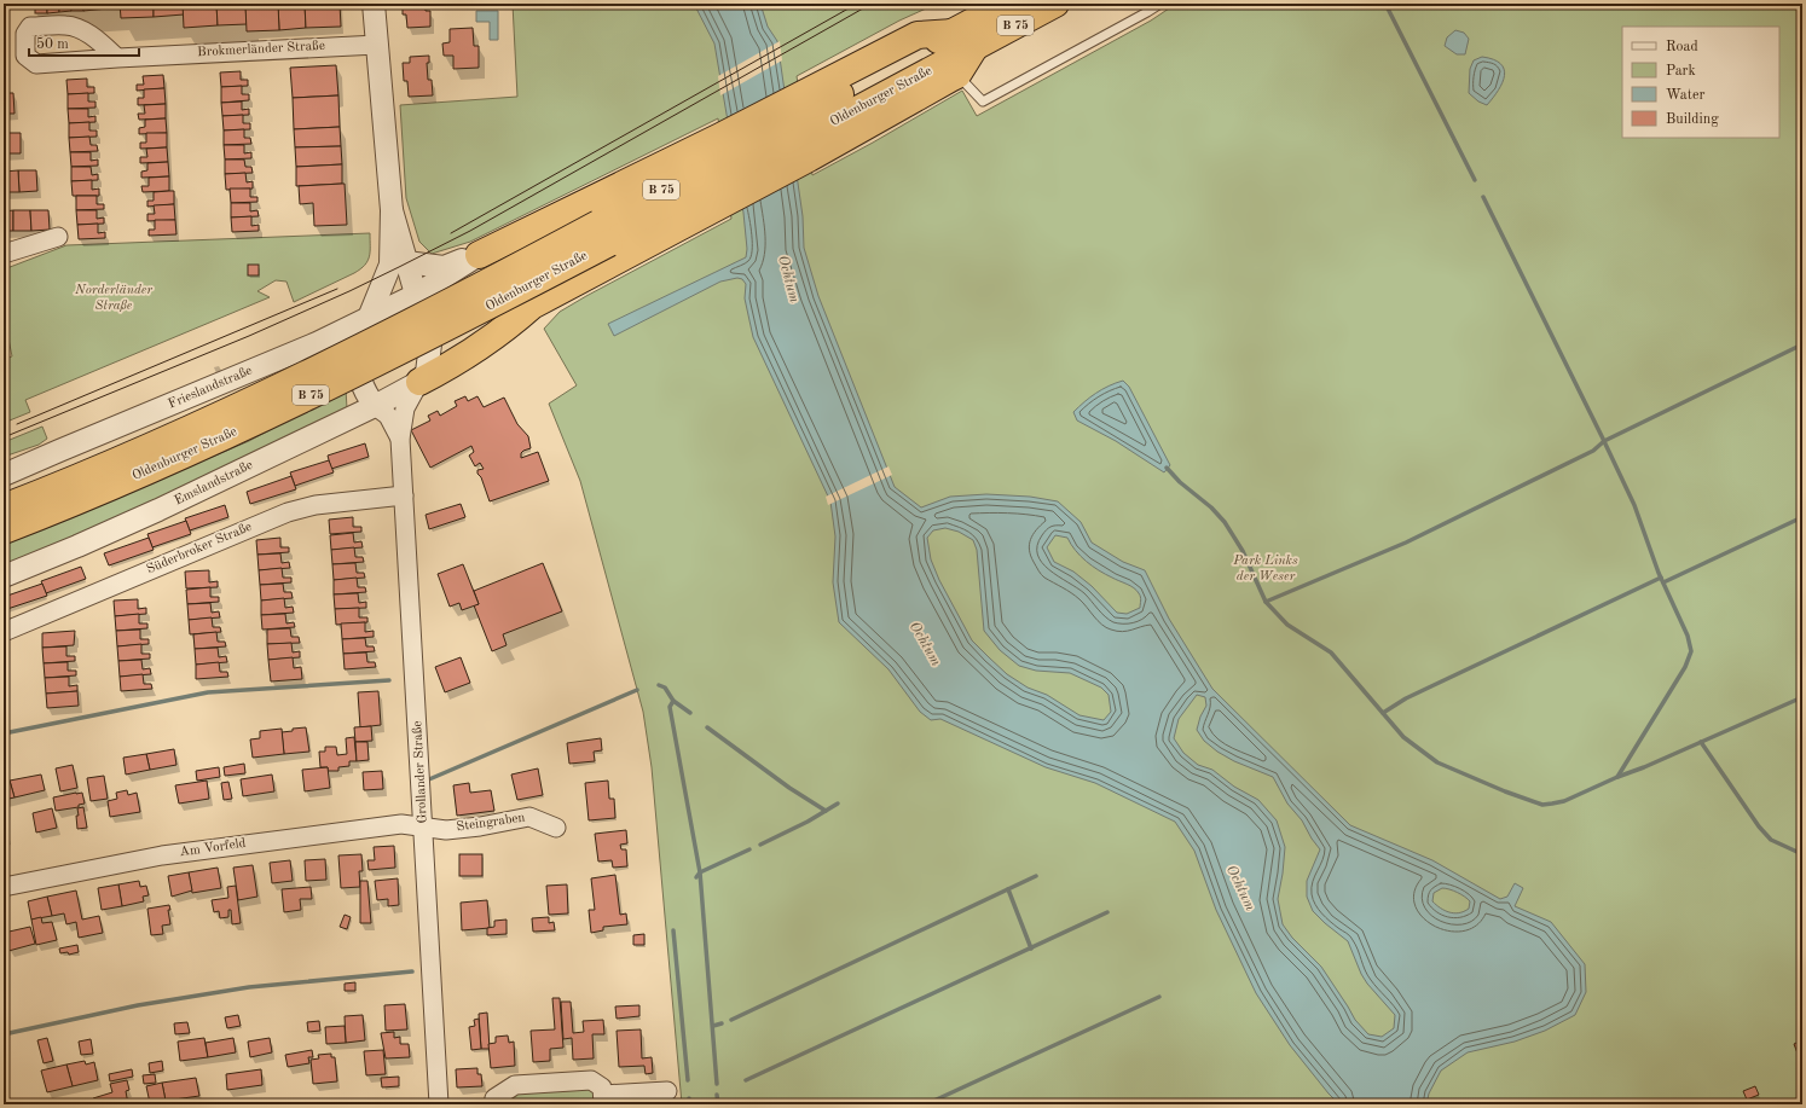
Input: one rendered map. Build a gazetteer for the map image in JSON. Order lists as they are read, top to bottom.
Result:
{
  "streets": {
    "highway": ["B 75", "Oldenburger Straße"],
    "street": [
      "Brokmerländer Straße",
      "Frieslandstraße",
      "Emslandstraße",
      "Süderbroker Straße",
      "Grollander Straße",
      "Steingraben",
      "Am Vorfeld"
    ]
  },
  "crossings": [
    ["Frieslandstraße", "Grollander Straße"],
    ["Emslandstraße", "Grollander Straße"],
    ["Süderbroker Straße", "Grollander Straße"],
    ["Grollander Straße", "Steingraben"],
    ["Grollander Straße", "Am Vorfeld"],
    ["Steingraben", "Am Vorfeld"]
  ],
  "water": ["Ochtum"],
  "parks": ["Norderländer Straße", "Park Links der Weser"],
  "legend": [
    "Road",
    "Park",
    "Water",
    "Building"
  ],
  "scale_bar": "50 m"
}
